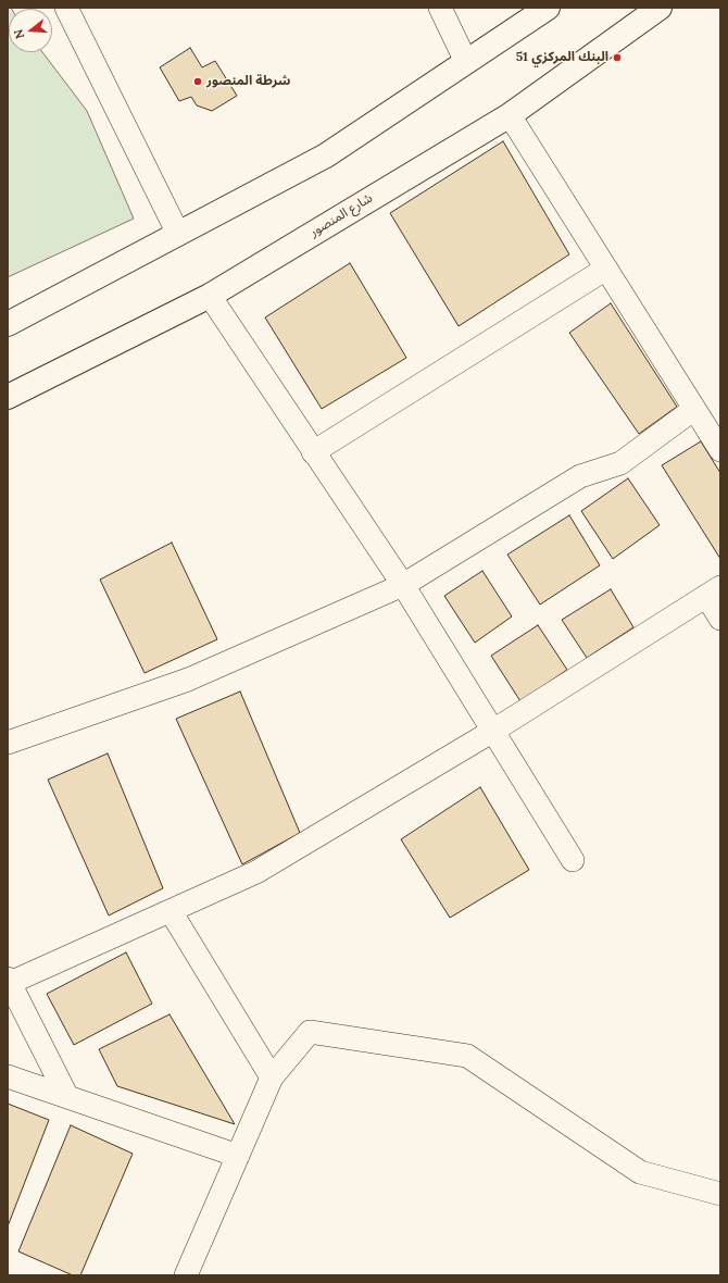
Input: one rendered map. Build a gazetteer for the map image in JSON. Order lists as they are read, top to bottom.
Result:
{
  "streets": {
    "main road": ["شارع المنصور"]
  },
  "places": ["البنك المركزي 51", "شرطة المنصور"],
  "north": "left"
}
